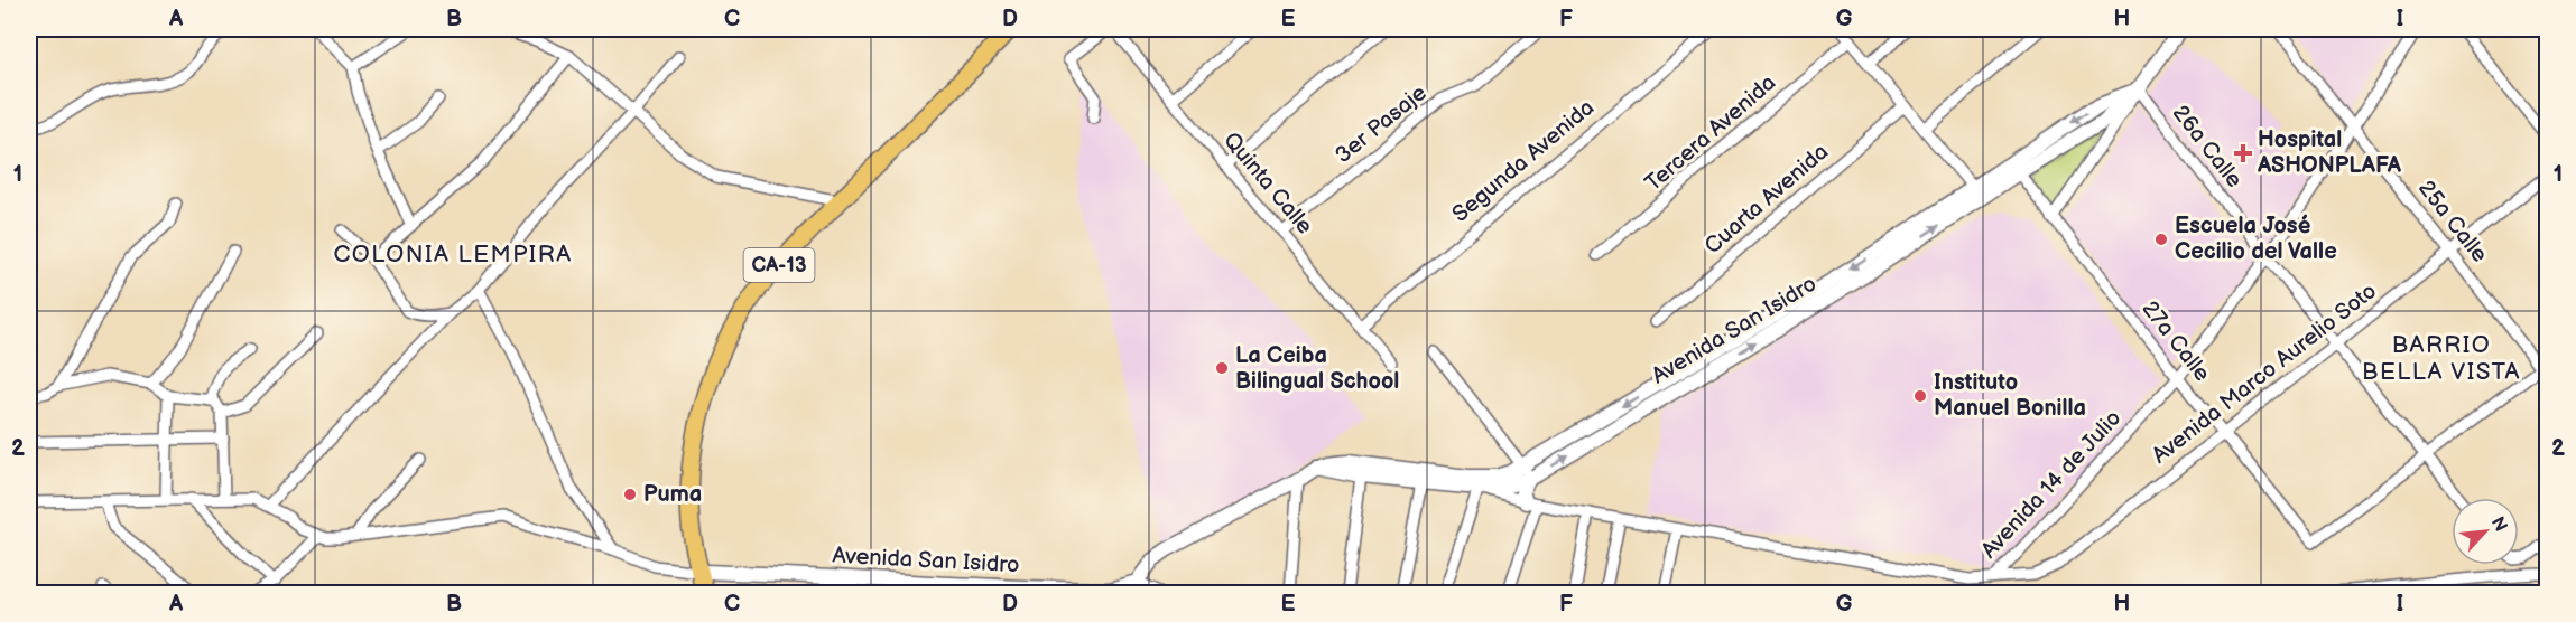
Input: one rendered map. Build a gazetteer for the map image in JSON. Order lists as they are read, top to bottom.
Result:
{
  "streets": {
    "main road": ["CA-13"],
    "street": [
      "3er Pasaje",
      "Tercera Avenida",
      "26a Calle",
      "Segunda Avenida",
      "Quinta Calle",
      "Cuarta Avenida",
      "25a Calle",
      "Avenida San Isidro",
      "27a Calle",
      "Avenida Marco Aurelio Soto",
      "Avenida 14 de Julio"
    ]
  },
  "crossings": [
    ["3er Pasaje", "Quinta Calle"],
    ["26a Calle", "Avenida San Isidro"],
    ["26a Calle", "27a Calle"],
    ["26a Calle", "Avenida Marco Aurelio Soto"],
    ["26a Calle", "Avenida 14 de Julio"],
    ["Segunda Avenida", "Quinta Calle"],
    ["25a Calle", "Avenida Marco Aurelio Soto"],
    ["25a Calle", "Avenida 14 de Julio"],
    ["CA-13", "Avenida San Isidro"],
    ["Avenida San Isidro", "27a Calle"],
    ["Avenida San Isidro", "Avenida 14 de Julio"],
    ["27a Calle", "Avenida Marco Aurelio Soto"],
    ["27a Calle", "Avenida 14 de Julio"],
    ["Avenida Marco Aurelio Soto", "Avenida 14 de Julio"]
  ],
  "districts": ["COLONIA LEMPIRA", "BARRIO BELLA VISTA"],
  "places": {
    "health": ["Hospital ASHONPLAFA"],
    "other": [
      "Escuela José Cecilio del Valle",
      "La Ceiba Bilingual School",
      "Instituto Manuel Bonilla",
      "Puma"
    ]
  },
  "north": "top right",
  "grid": {
    "columns": [
      "A",
      "B",
      "C",
      "D",
      "E",
      "F",
      "G",
      "H",
      "I"
    ],
    "rows": ["1", "2"]
  }
}
